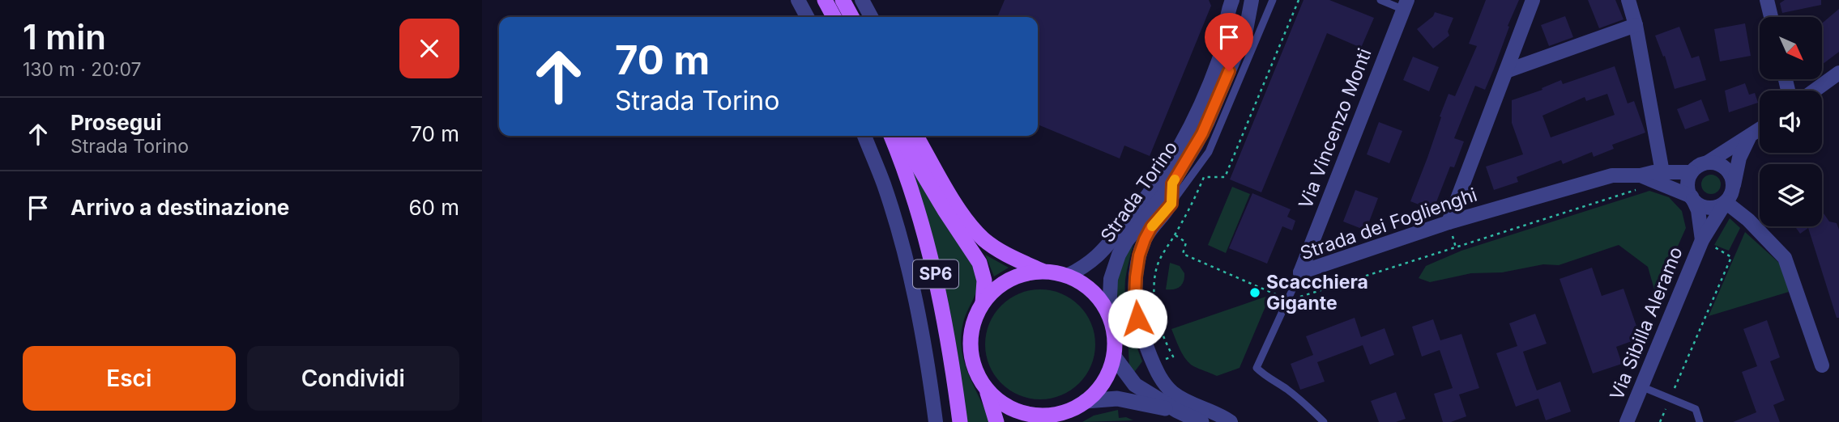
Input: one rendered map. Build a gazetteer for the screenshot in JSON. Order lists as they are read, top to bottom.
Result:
{
  "streets": {
    "main road": ["SP6"],
    "street": [
      "Via Vincenzo Monti",
      "Strada Torino",
      "Strada dei Foglienghi",
      "Via Sibilla Aleramo"
    ]
  },
  "crossings": [
    ["Via Vincenzo Monti", "Strada dei Foglienghi"],
    ["Strada Torino", "SP6"],
    ["Strada dei Foglienghi", "Via Sibilla Aleramo"]
  ],
  "places": ["Scacchiera Gigante"],
  "north": "bottom right",
  "page": {
    "heading": ["1 min", "130 m · 20:07"],
    "turn": ["70 m", "Strada Torino"],
    "list": [
      {
        "name": "Prosegui",
        "note": "Strada Torino",
        "value": "70 m"
      },
      {
        "name": "Arrivo a destinazione",
        "value": "60 m"
      }
    ],
    "buttons": ["Esci", "Condividi"]
  }
}
